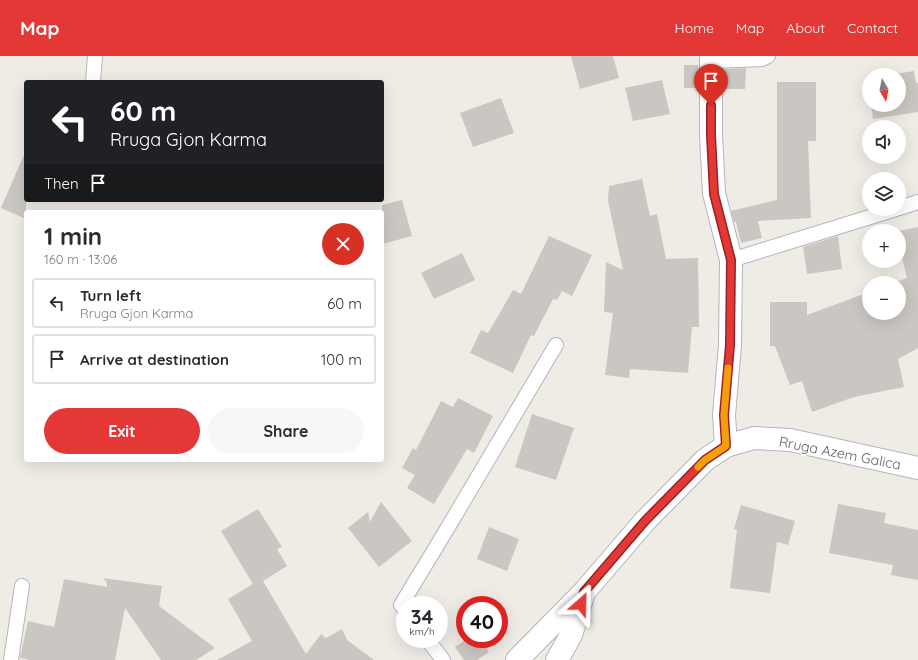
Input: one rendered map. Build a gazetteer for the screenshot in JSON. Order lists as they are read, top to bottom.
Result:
{
  "streets": {
    "main road": ["Rruga Azem Galica"]
  },
  "north": "bottom",
  "page": {
    "header": "Map",
    "nav": [
      "Home",
      "Map",
      "About",
      "Contact"
    ],
    "map_buttons": ["+", "−"],
    "turn": ["60 m", "Rruga Gjon Karma"],
    "then": "Then",
    "heading": ["1 min", "160 m · 13:06"],
    "list": [
      {
        "name": "Turn left",
        "note": "Rruga Gjon Karma",
        "value": "60 m"
      },
      {
        "name": "Arrive at destination",
        "value": "100 m"
      }
    ],
    "buttons": ["Exit", "Share"],
    "speed": "34 km/h",
    "limit": "40"
  }
}
